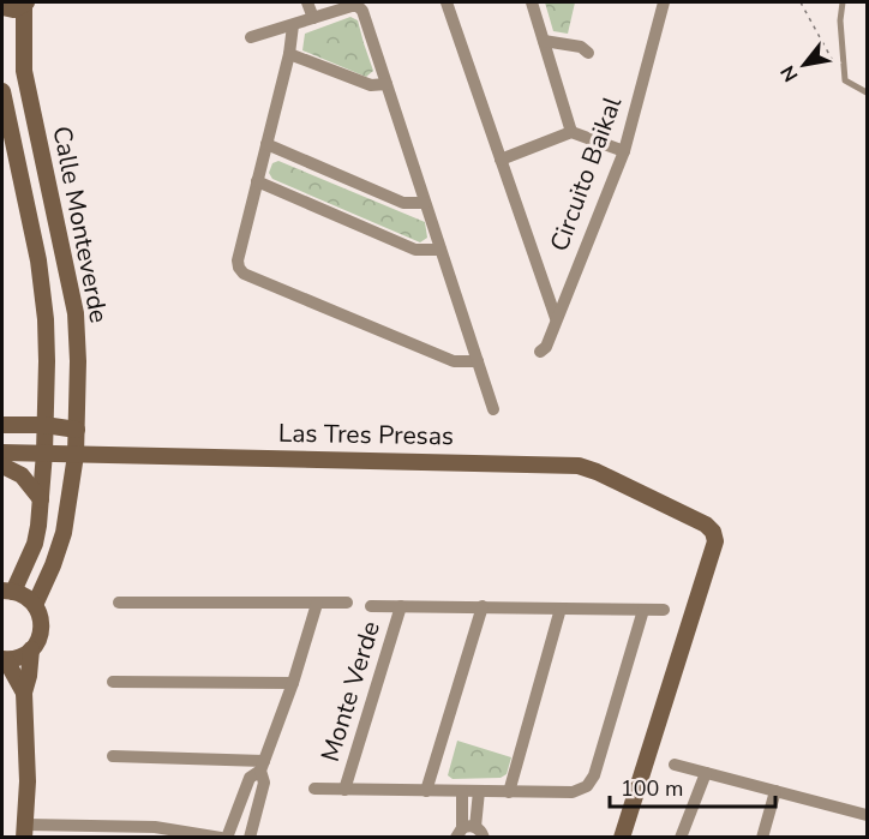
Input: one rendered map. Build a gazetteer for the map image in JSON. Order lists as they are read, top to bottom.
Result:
{
  "streets": {
    "main road": ["Calle Monteverde", "Las Tres Presas"],
    "street": ["Circuito Baikal", "Monte Verde"]
  },
  "crossings": [
    ["Calle Monteverde", "Las Tres Presas"]
  ],
  "scale_bar": "100 m",
  "north": "bottom left"
}
